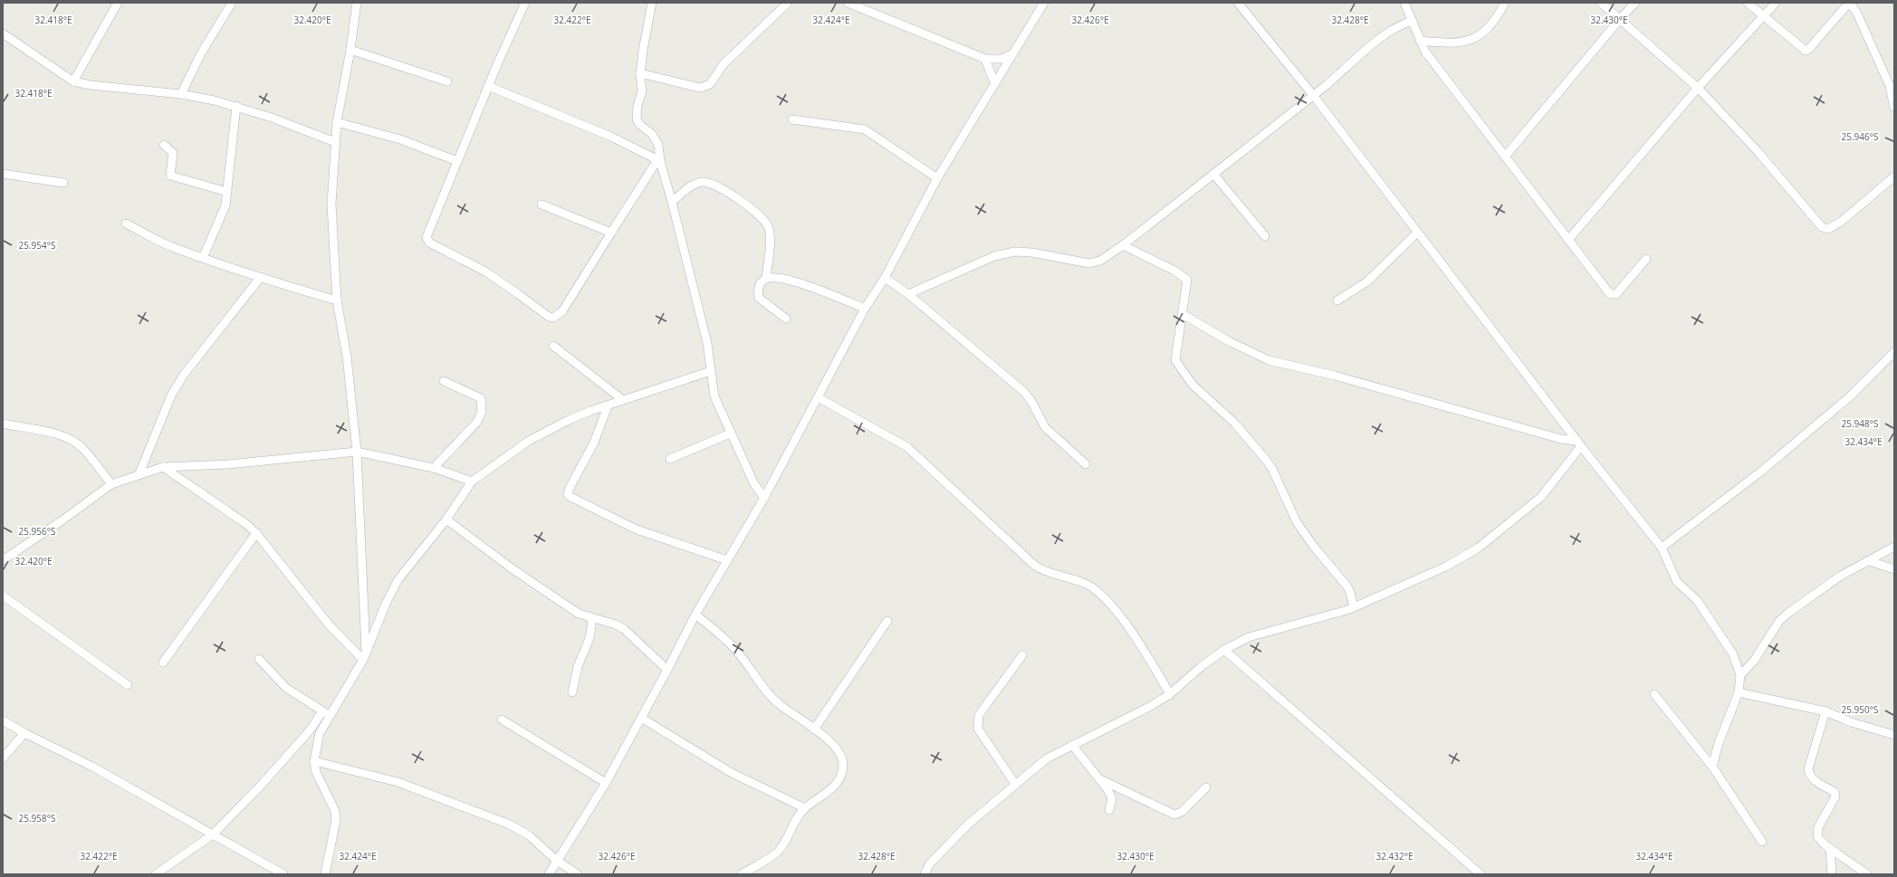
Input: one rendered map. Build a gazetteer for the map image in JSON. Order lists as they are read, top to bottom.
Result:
{
  "coordinates": [
    "32.418°E",
    "32.420°E",
    "32.422°E",
    "32.424°E",
    "32.426°E",
    "32.428°E",
    "32.430°E",
    "25.946°S",
    "25.954°S",
    "25.948°S",
    "32.434°E",
    "25.956°S",
    "25.950°S",
    "25.958°S",
    "32.432°E"
  ]
}
